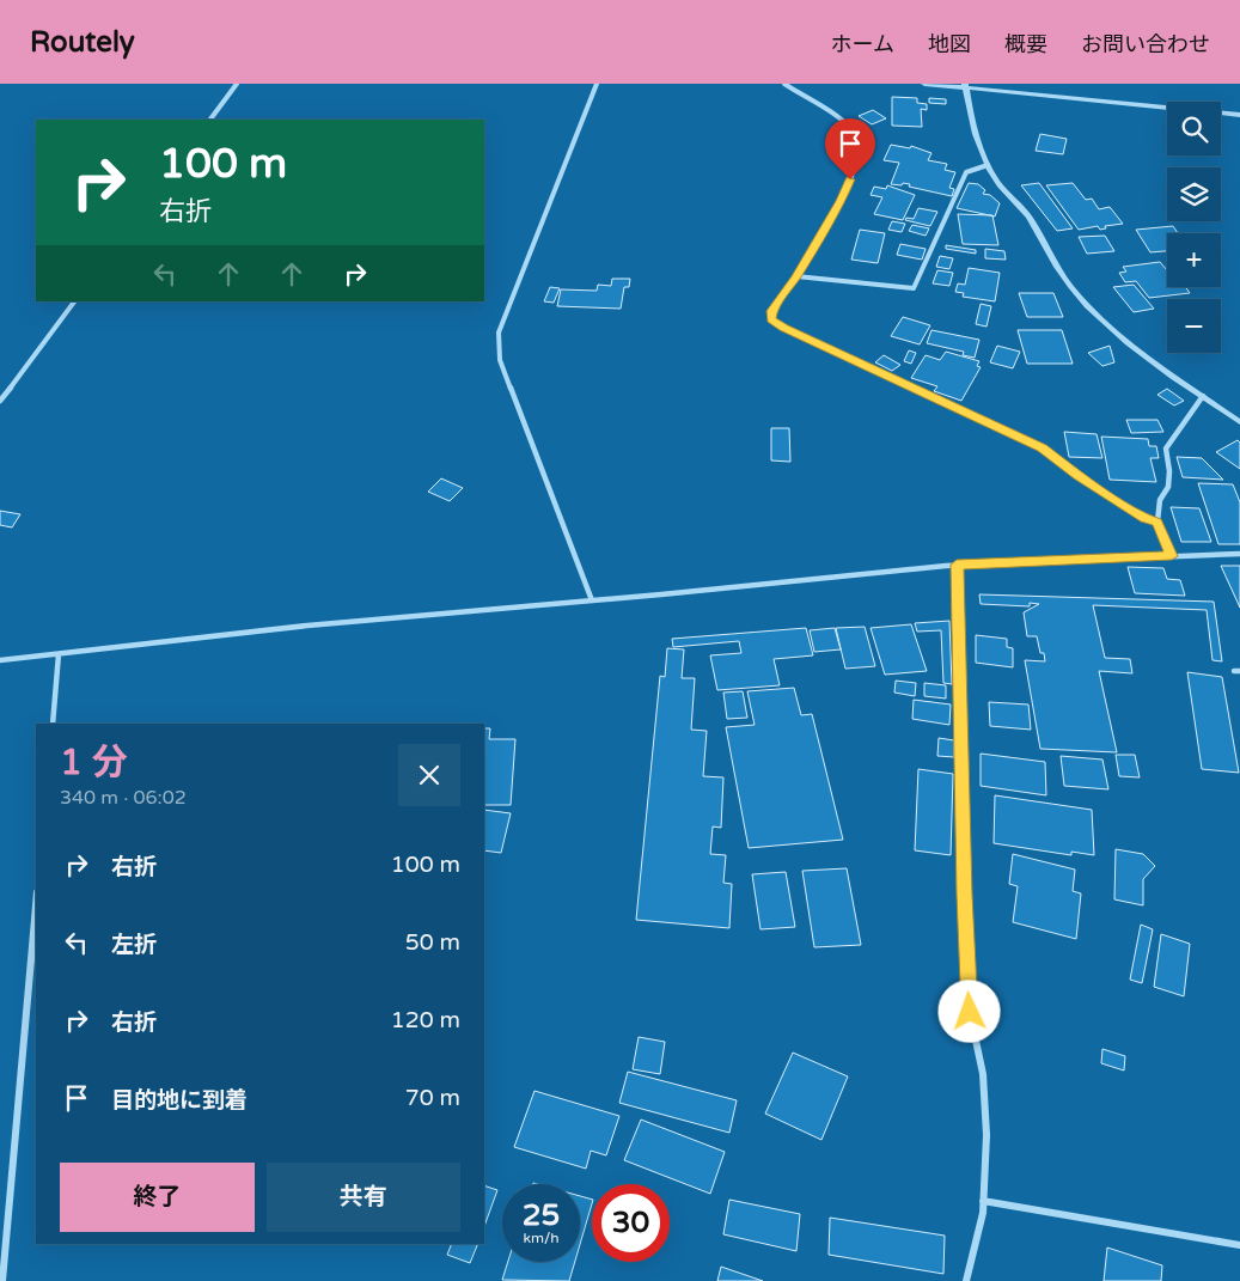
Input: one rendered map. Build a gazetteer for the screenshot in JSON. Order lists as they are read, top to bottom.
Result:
{
  "page": {
    "header": "Routely",
    "nav": [
      "ホーム",
      "地図",
      "概要",
      "お問い合わせ"
    ],
    "map_buttons": ["+", "−"],
    "turn": ["100 m", "右折"],
    "heading": ["1 分", "340 m · 06:02"],
    "list": [
      {
        "name": "右折",
        "value": "100 m"
      },
      {
        "name": "左折",
        "value": "50 m"
      },
      {
        "name": "右折",
        "value": "120 m"
      },
      {
        "name": "目的地に到着",
        "value": "70 m"
      }
    ],
    "buttons": ["終了", "共有"],
    "speed": "25 km/h",
    "limit": "30"
  }
}
